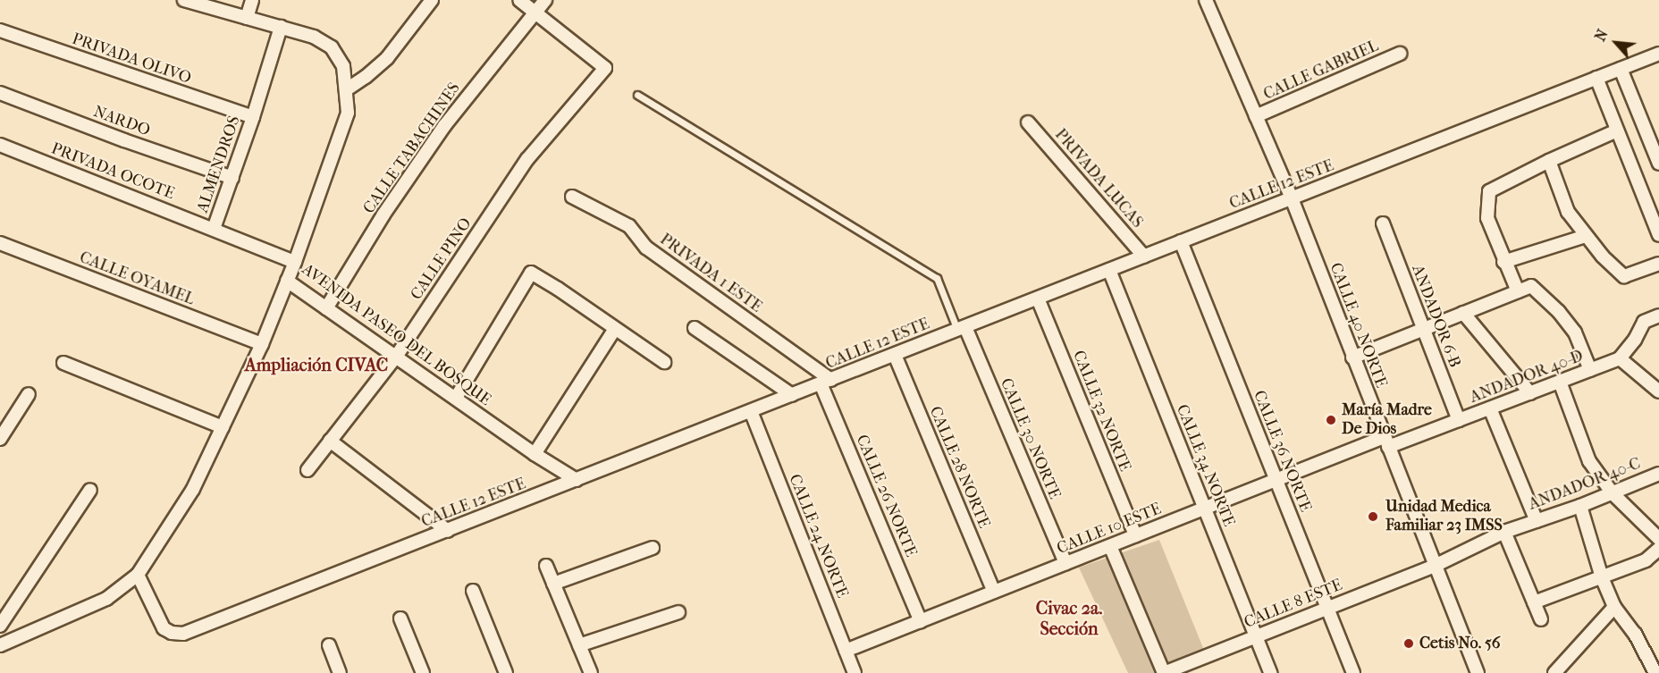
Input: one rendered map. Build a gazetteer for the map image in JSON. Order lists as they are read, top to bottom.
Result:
{
  "streets": {
    "street": [
      "PRIVADA OLIVO",
      "CALLE GABRIEL",
      "NARDO",
      "CALLE TABACHINES",
      "ALMENDROS",
      "PRIVADA OCOTE",
      "PRIVADA LUCAS",
      "CALLE 12 ESTE",
      "CALLE PINO",
      "PRIVADA 1 ESTE",
      "CALLE OYAMEL",
      "ANDADOR 6-B",
      "CALLE 40 NORTE",
      "AVENIDA PASEO DEL BOSQUE",
      "ANDADOR 40-D",
      "CALLE 32 NORTE",
      "CALLE 30 NORTE",
      "CALLE 36 NORTE",
      "CALLE 34 NORTE",
      "CALLE 28 NORTE",
      "ANDADOR 40-C",
      "CALLE 26 NORTE",
      "CALLE 10 ESTE",
      "CALLE 24 NORTE",
      "CALLE 8 ESTE"
    ]
  },
  "crossings": [
    ["PRIVADA OLIVO", "ALMENDROS"],
    ["CALLE GABRIEL", "CALLE 40 NORTE"],
    ["NARDO", "ALMENDROS"],
    ["CALLE TABACHINES", "CALLE PINO"],
    ["CALLE TABACHINES", "AVENIDA PASEO DEL BOSQUE"],
    ["ALMENDROS", "PRIVADA OCOTE"],
    ["ALMENDROS", "AVENIDA PASEO DEL BOSQUE"],
    ["PRIVADA LUCAS", "CALLE 12 ESTE"],
    ["CALLE 12 ESTE", "PRIVADA 1 ESTE"],
    ["CALLE 12 ESTE", "CALLE 40 NORTE"],
    ["CALLE 12 ESTE", "AVENIDA PASEO DEL BOSQUE"],
    ["CALLE 12 ESTE", "CALLE 32 NORTE"],
    ["CALLE 12 ESTE", "CALLE 30 NORTE"],
    ["CALLE 12 ESTE", "CALLE 36 NORTE"],
    ["CALLE 12 ESTE", "CALLE 34 NORTE"],
    ["CALLE 12 ESTE", "CALLE 28 NORTE"],
    ["CALLE 12 ESTE", "CALLE 26 NORTE"],
    ["CALLE 12 ESTE", "CALLE 24 NORTE"],
    ["CALLE PINO", "AVENIDA PASEO DEL BOSQUE"],
    ["PRIVADA 1 ESTE", "CALLE 26 NORTE"],
    ["ANDADOR 6-B", "ANDADOR 40-D"],
    ["CALLE 40 NORTE", "ANDADOR 40-D"],
    ["CALLE 40 NORTE", "ANDADOR 40-C"],
    ["CALLE 40 NORTE", "CALLE 10 ESTE"],
    ["CALLE 40 NORTE", "CALLE 8 ESTE"],
    ["ANDADOR 40-D", "CALLE 10 ESTE"],
    ["CALLE 32 NORTE", "CALLE 10 ESTE"],
    ["CALLE 30 NORTE", "CALLE 10 ESTE"],
    ["CALLE 36 NORTE", "CALLE 10 ESTE"],
    ["CALLE 36 NORTE", "CALLE 8 ESTE"],
    ["CALLE 34 NORTE", "CALLE 10 ESTE"],
    ["CALLE 34 NORTE", "CALLE 8 ESTE"],
    ["CALLE 28 NORTE", "CALLE 10 ESTE"],
    ["ANDADOR 40-C", "CALLE 8 ESTE"],
    ["CALLE 26 NORTE", "CALLE 10 ESTE"],
    ["CALLE 10 ESTE", "CALLE 24 NORTE"]
  ],
  "districts": ["Ampliación CIVAC", "Civac 2a. Sección"],
  "places": ["María Madre De Dios", "Unidad Medica Familiar 23 IMSS", "Cetis No. 56"],
  "north": "top left"
}
